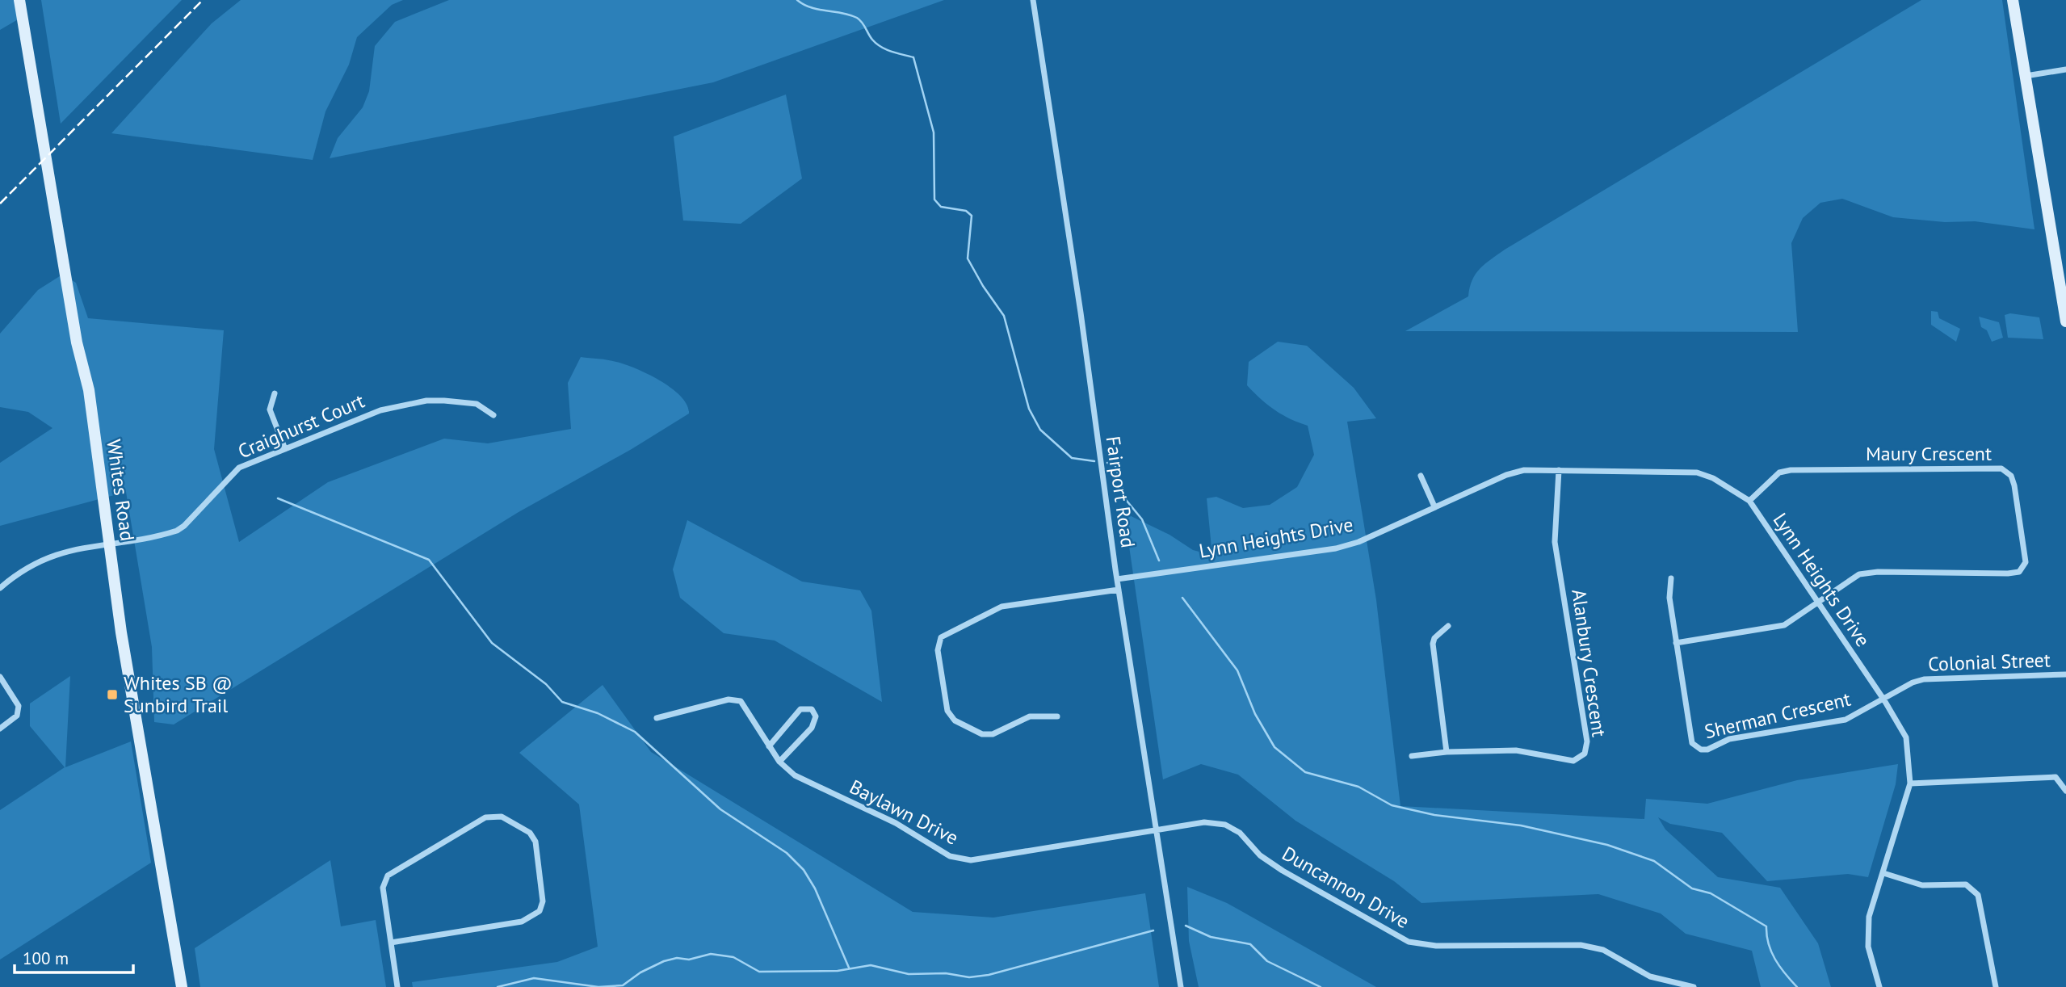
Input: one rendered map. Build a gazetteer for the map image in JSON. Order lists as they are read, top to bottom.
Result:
{
  "streets": {
    "main road": ["Whites Road"],
    "street": [
      "Craighurst Court",
      "Maury Crescent",
      "Fairport Road",
      "Lynn Heights Drive",
      "Colonial Street",
      "Alanbury Crescent",
      "Sherman Crescent",
      "Baylawn Drive",
      "Duncannon Drive"
    ]
  },
  "crossings": [
    ["Craighurst Court", "Whites Road"],
    ["Maury Crescent", "Lynn Heights Drive"],
    ["Fairport Road", "Lynn Heights Drive"],
    ["Fairport Road", "Baylawn Drive"],
    ["Fairport Road", "Duncannon Drive"],
    ["Lynn Heights Drive", "Colonial Street"],
    ["Lynn Heights Drive", "Alanbury Crescent"],
    ["Lynn Heights Drive", "Sherman Crescent"],
    ["Colonial Street", "Sherman Crescent"],
    ["Baylawn Drive", "Duncannon Drive"]
  ],
  "places": {
    "transit": ["Whites SB @ Sunbird Trail"]
  },
  "scale_bar": "100 m"
}
